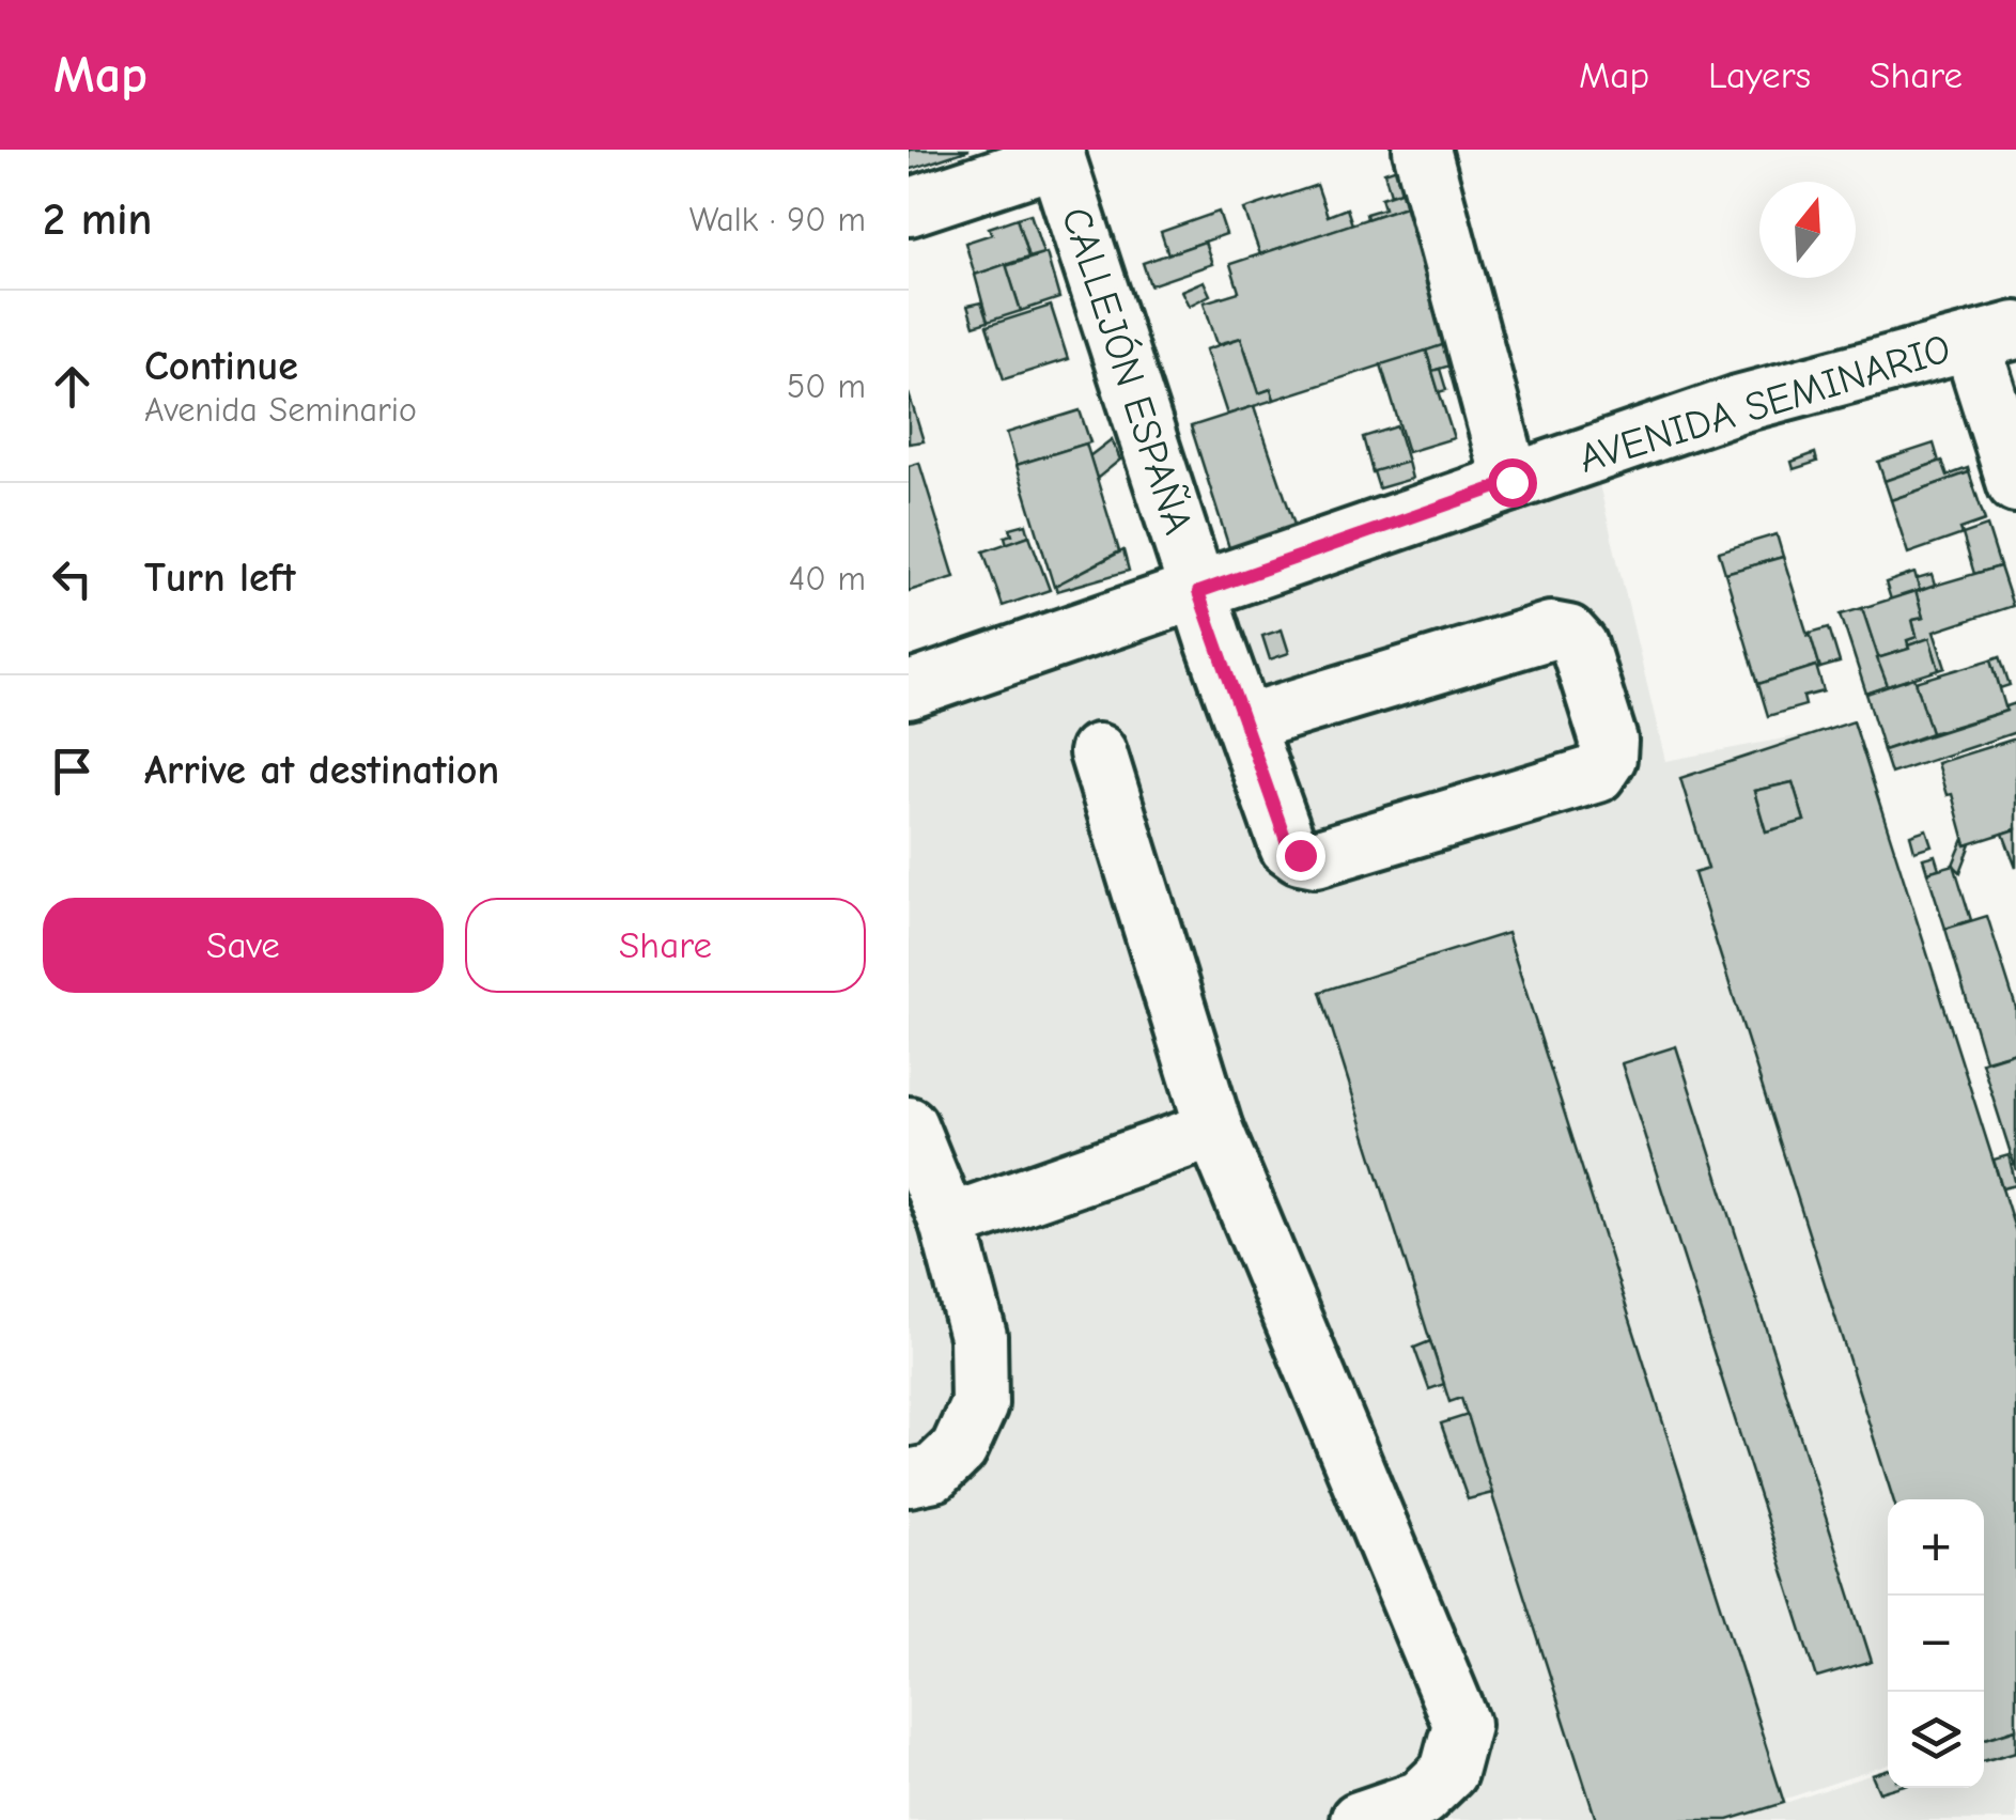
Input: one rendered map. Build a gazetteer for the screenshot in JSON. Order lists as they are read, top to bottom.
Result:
{
  "streets": {
    "street": ["CALLEJÓN ESPAÑA", "AVENIDA SEMINARIO"]
  },
  "crossings": [
    ["CALLEJÓN ESPAÑA", "AVENIDA SEMINARIO"]
  ],
  "north": "top",
  "page": {
    "header": "Map",
    "nav": ["Map", "Layers", "Share"],
    "heading": ["2 min", "Walk · 90 m"],
    "list": [
      ["Continue", "Avenida Seminario", "50 m"],
      ["Turn left", "40 m"],
      "Arrive at destination"
    ],
    "buttons": ["Save", "Share"],
    "map_buttons": ["+", "−"]
  }
}
